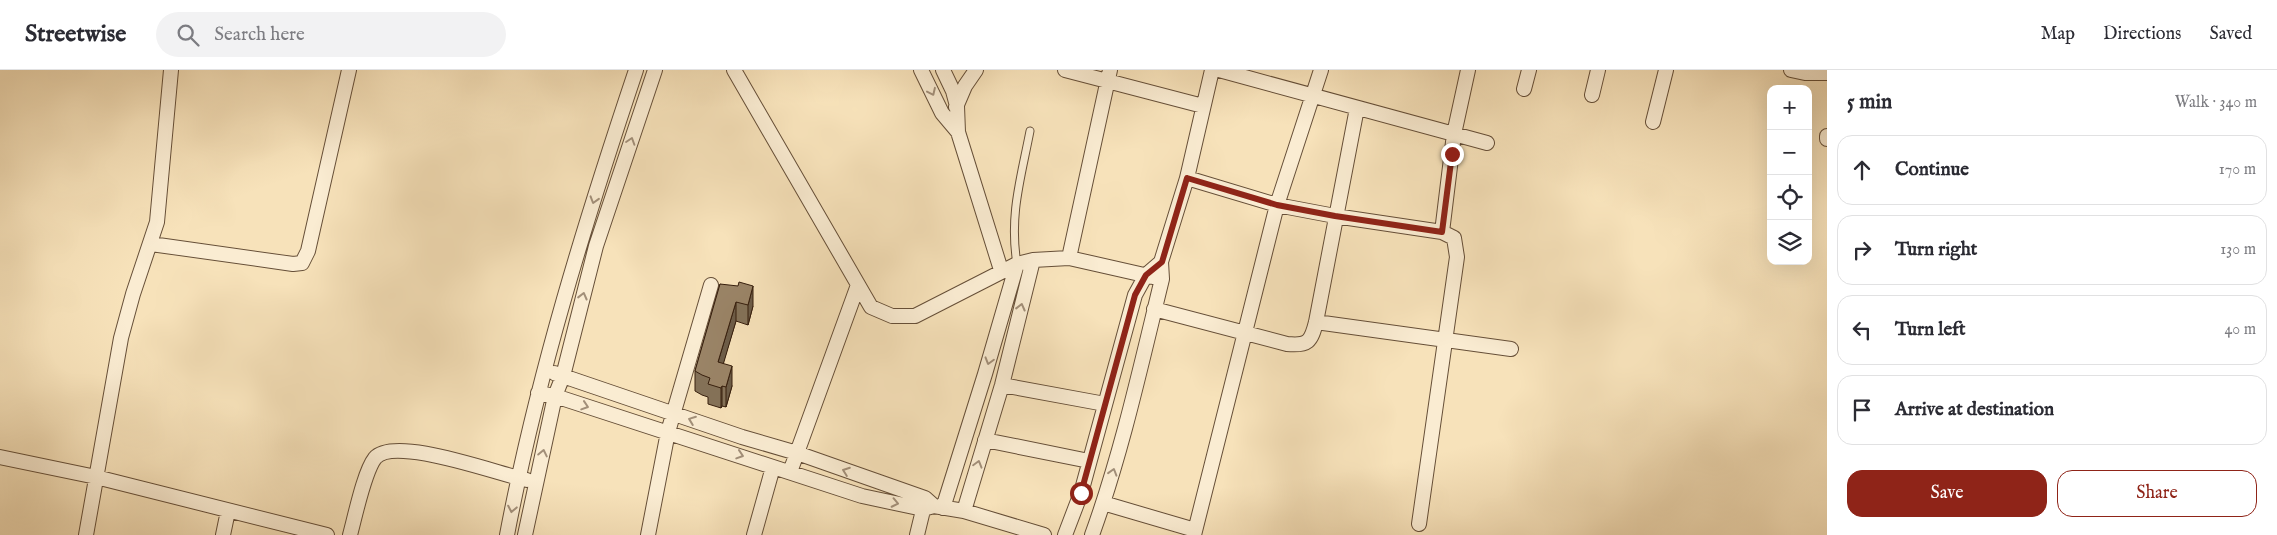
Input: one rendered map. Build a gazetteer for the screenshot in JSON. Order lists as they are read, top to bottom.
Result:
{
  "page": {
    "header": "Streetwise",
    "search": "Search here",
    "nav": ["Map", "Directions", "Saved"],
    "heading": ["5 min", "Walk · 340 m"],
    "map_buttons": ["+", "−"],
    "list": [
      ["Continue", "170 m"],
      ["Turn right", "130 m"],
      ["Turn left", "40 m"],
      "Arrive at destination"
    ],
    "buttons": ["Save", "Share"]
  }
}
